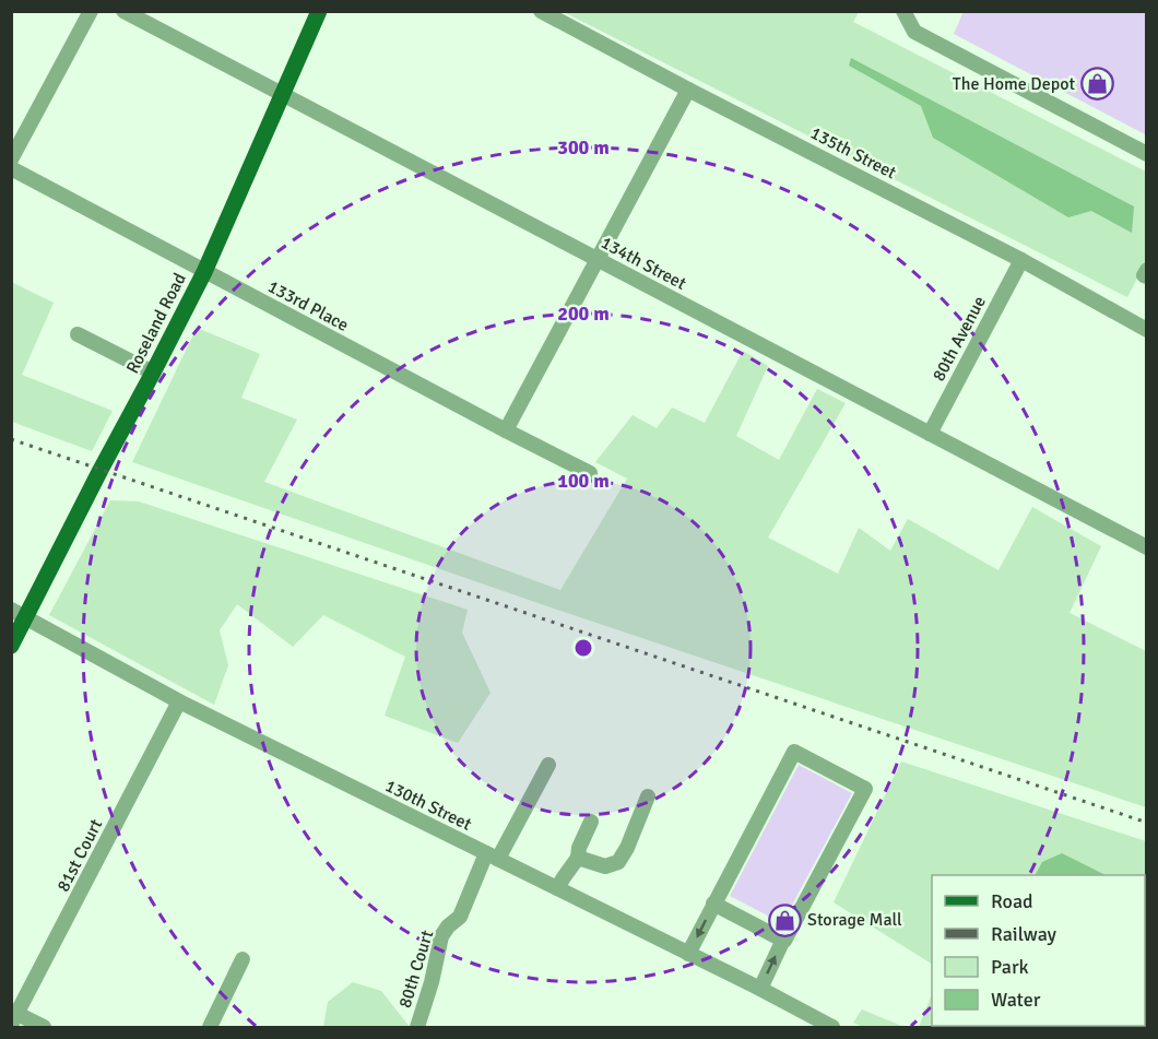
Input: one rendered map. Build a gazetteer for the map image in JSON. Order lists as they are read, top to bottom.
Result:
{
  "streets": {
    "main road": ["Roseland Road"],
    "street": [
      "135th Street",
      "134th Street",
      "133rd Place",
      "80th Avenue",
      "130th Street",
      "81st Court",
      "80th Court"
    ]
  },
  "crossings": [
    ["135th Street", "80th Avenue"],
    ["134th Street", "Roseland Road"],
    ["134th Street", "80th Avenue"],
    ["133rd Place", "Roseland Road"],
    ["Roseland Road", "130th Street"],
    ["130th Street", "81st Court"],
    ["130th Street", "80th Court"]
  ],
  "places": {
    "shop": ["The Home Depot", "Storage Mall"]
  },
  "legend": [
    "Road",
    "Railway",
    "Park",
    "Water"
  ],
  "rings": ["300 m", "200 m", "100 m"]
}
